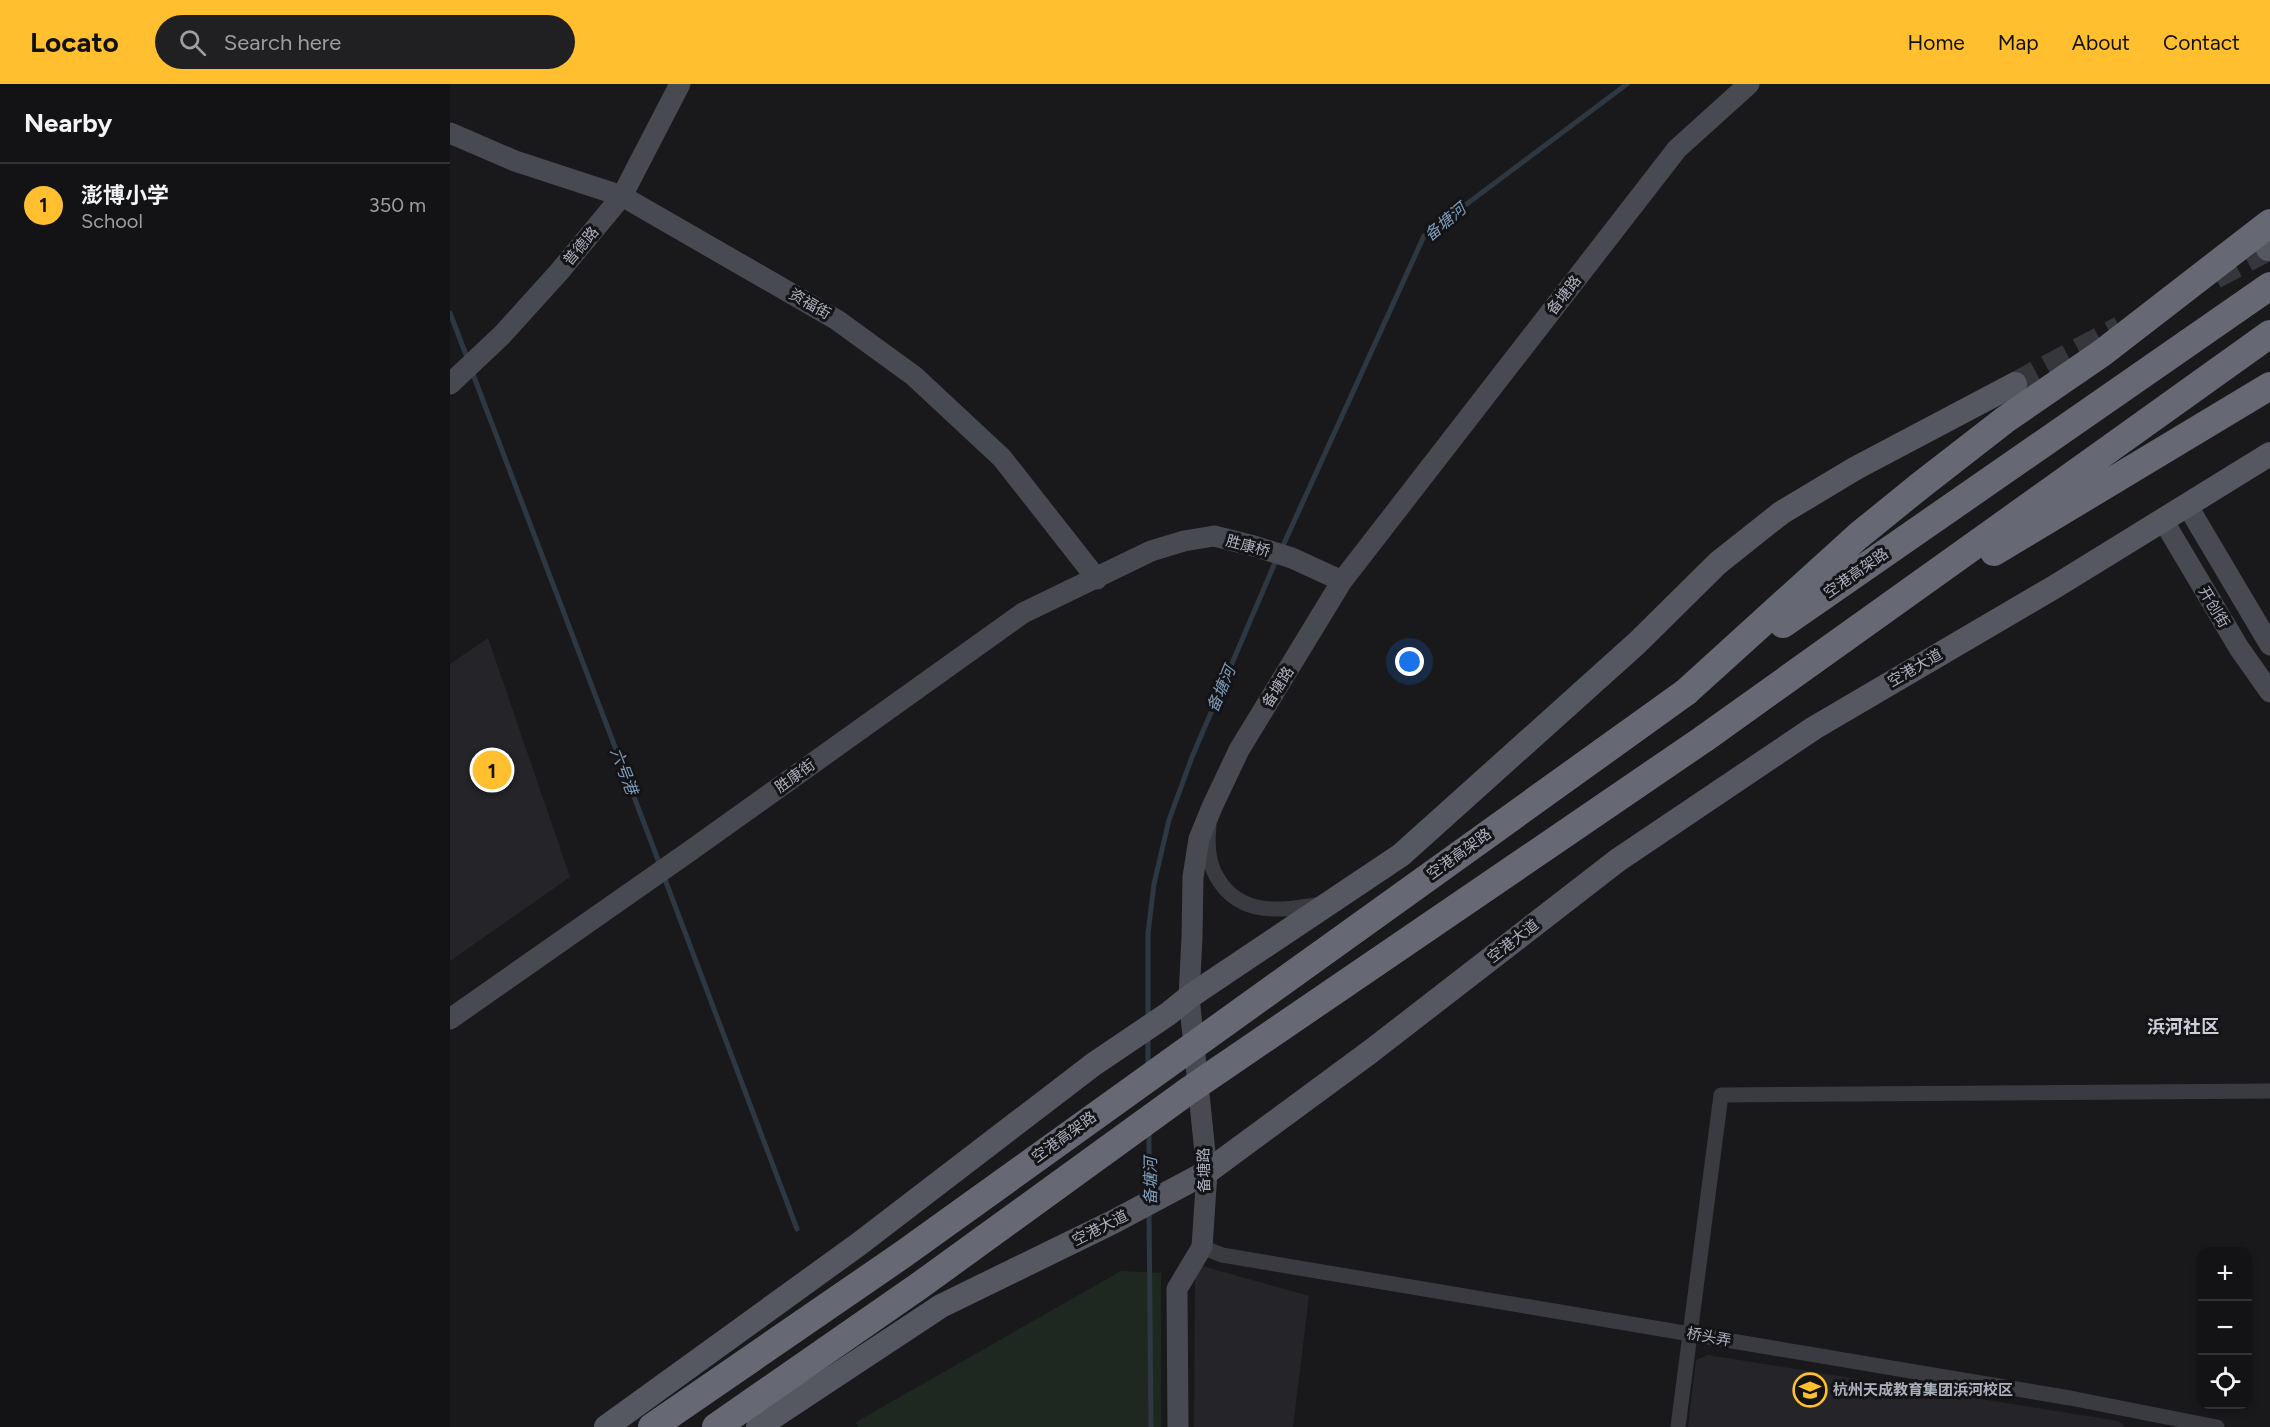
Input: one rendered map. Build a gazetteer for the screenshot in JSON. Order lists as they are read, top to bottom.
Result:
{
  "streets": {
    "highway": ["空港高架路"],
    "main road": ["空港大道"],
    "street": [
      "普德路",
      "备塘路",
      "资福街",
      "胜康桥",
      "开创街",
      "胜康街",
      "桥头弄"
    ]
  },
  "crossings": [
    ["普德路", "资福街"],
    ["备塘路", "胜康桥"],
    ["备塘路", "空港大道"],
    ["备塘路", "桥头弄"],
    ["资福街", "胜康街"],
    ["胜康桥", "胜康街"],
    ["开创街", "空港大道"]
  ],
  "districts": ["浜河社区"],
  "water": ["备塘河", "六号港"],
  "places": {
    "school or university": ["杭州天成教育集团浜河校区"]
  },
  "page": {
    "header": "Locato",
    "search": "Search here",
    "nav": [
      "Home",
      "Map",
      "About",
      "Contact"
    ],
    "heading": "Nearby",
    "list": [
      {
        "mark": "1",
        "name": "澎博小学",
        "note": "School",
        "value": "350 m"
      }
    ],
    "pins": "1",
    "map_buttons": ["+", "−"]
  }
}
